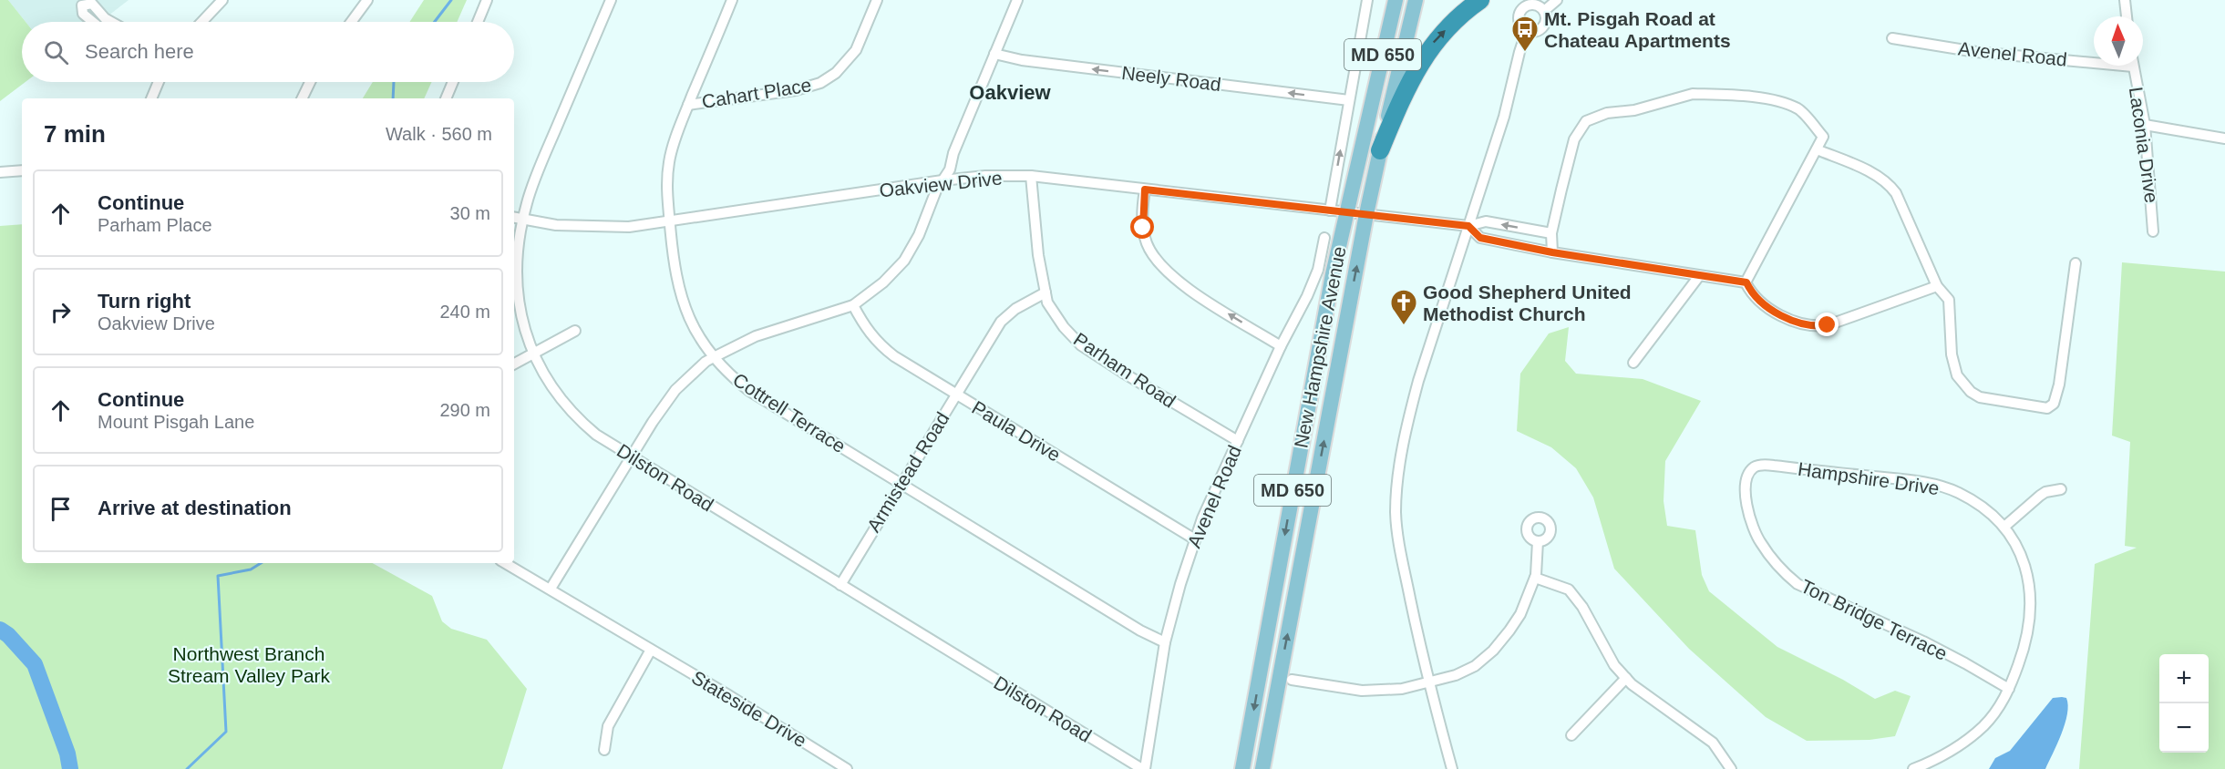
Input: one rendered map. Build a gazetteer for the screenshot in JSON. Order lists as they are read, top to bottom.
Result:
{
  "streets": {
    "main road": ["MD 650", "New Hampshire Avenue"],
    "street": [
      "Avenel Road",
      "Neely Road",
      "Cahart Place",
      "Laconia Drive",
      "Oakview Drive",
      "Parham Road",
      "Cottrell Terrace",
      "Paula Drive",
      "Armistead Road",
      "Dilston Road",
      "Hampshire Drive",
      "Ton Bridge Terrace",
      "Stateside Drive"
    ]
  },
  "crossings": [
    ["Avenel Road", "Parham Road"],
    ["Avenel Road", "Cottrell Terrace"],
    ["Avenel Road", "Paula Drive"],
    ["Avenel Road", "Dilston Road"],
    ["Cahart Place", "Cottrell Terrace"],
    ["Oakview Drive", "New Hampshire Avenue"],
    ["Oakview Drive", "Parham Road"],
    ["Oakview Drive", "Cottrell Terrace"],
    ["Oakview Drive", "Dilston Road"],
    ["Parham Road", "Armistead Road"],
    ["Cottrell Terrace", "Armistead Road"],
    ["Paula Drive", "Armistead Road"],
    ["Armistead Road", "Dilston Road"],
    ["Hampshire Drive", "Ton Bridge Terrace"]
  ],
  "one_way": ["Neely Road"],
  "districts": ["Oakview"],
  "parks": ["Northwest Branch Stream Valley Park"],
  "places": {
    "bus stop": ["Mt. Pisgah Road at Chateau Apartments"],
    "church": ["Good Shepherd United Methodist Church"]
  },
  "north": "top",
  "page": {
    "search": "Search here",
    "heading": ["7 min", "Walk · 560 m"],
    "list": [
      ["Continue", "Parham Place", "30 m"],
      ["Turn right", "Oakview Drive", "240 m"],
      ["Continue", "Mount Pisgah Lane", "290 m"],
      "Arrive at destination"
    ],
    "map_buttons": ["+", "−"]
  }
}
